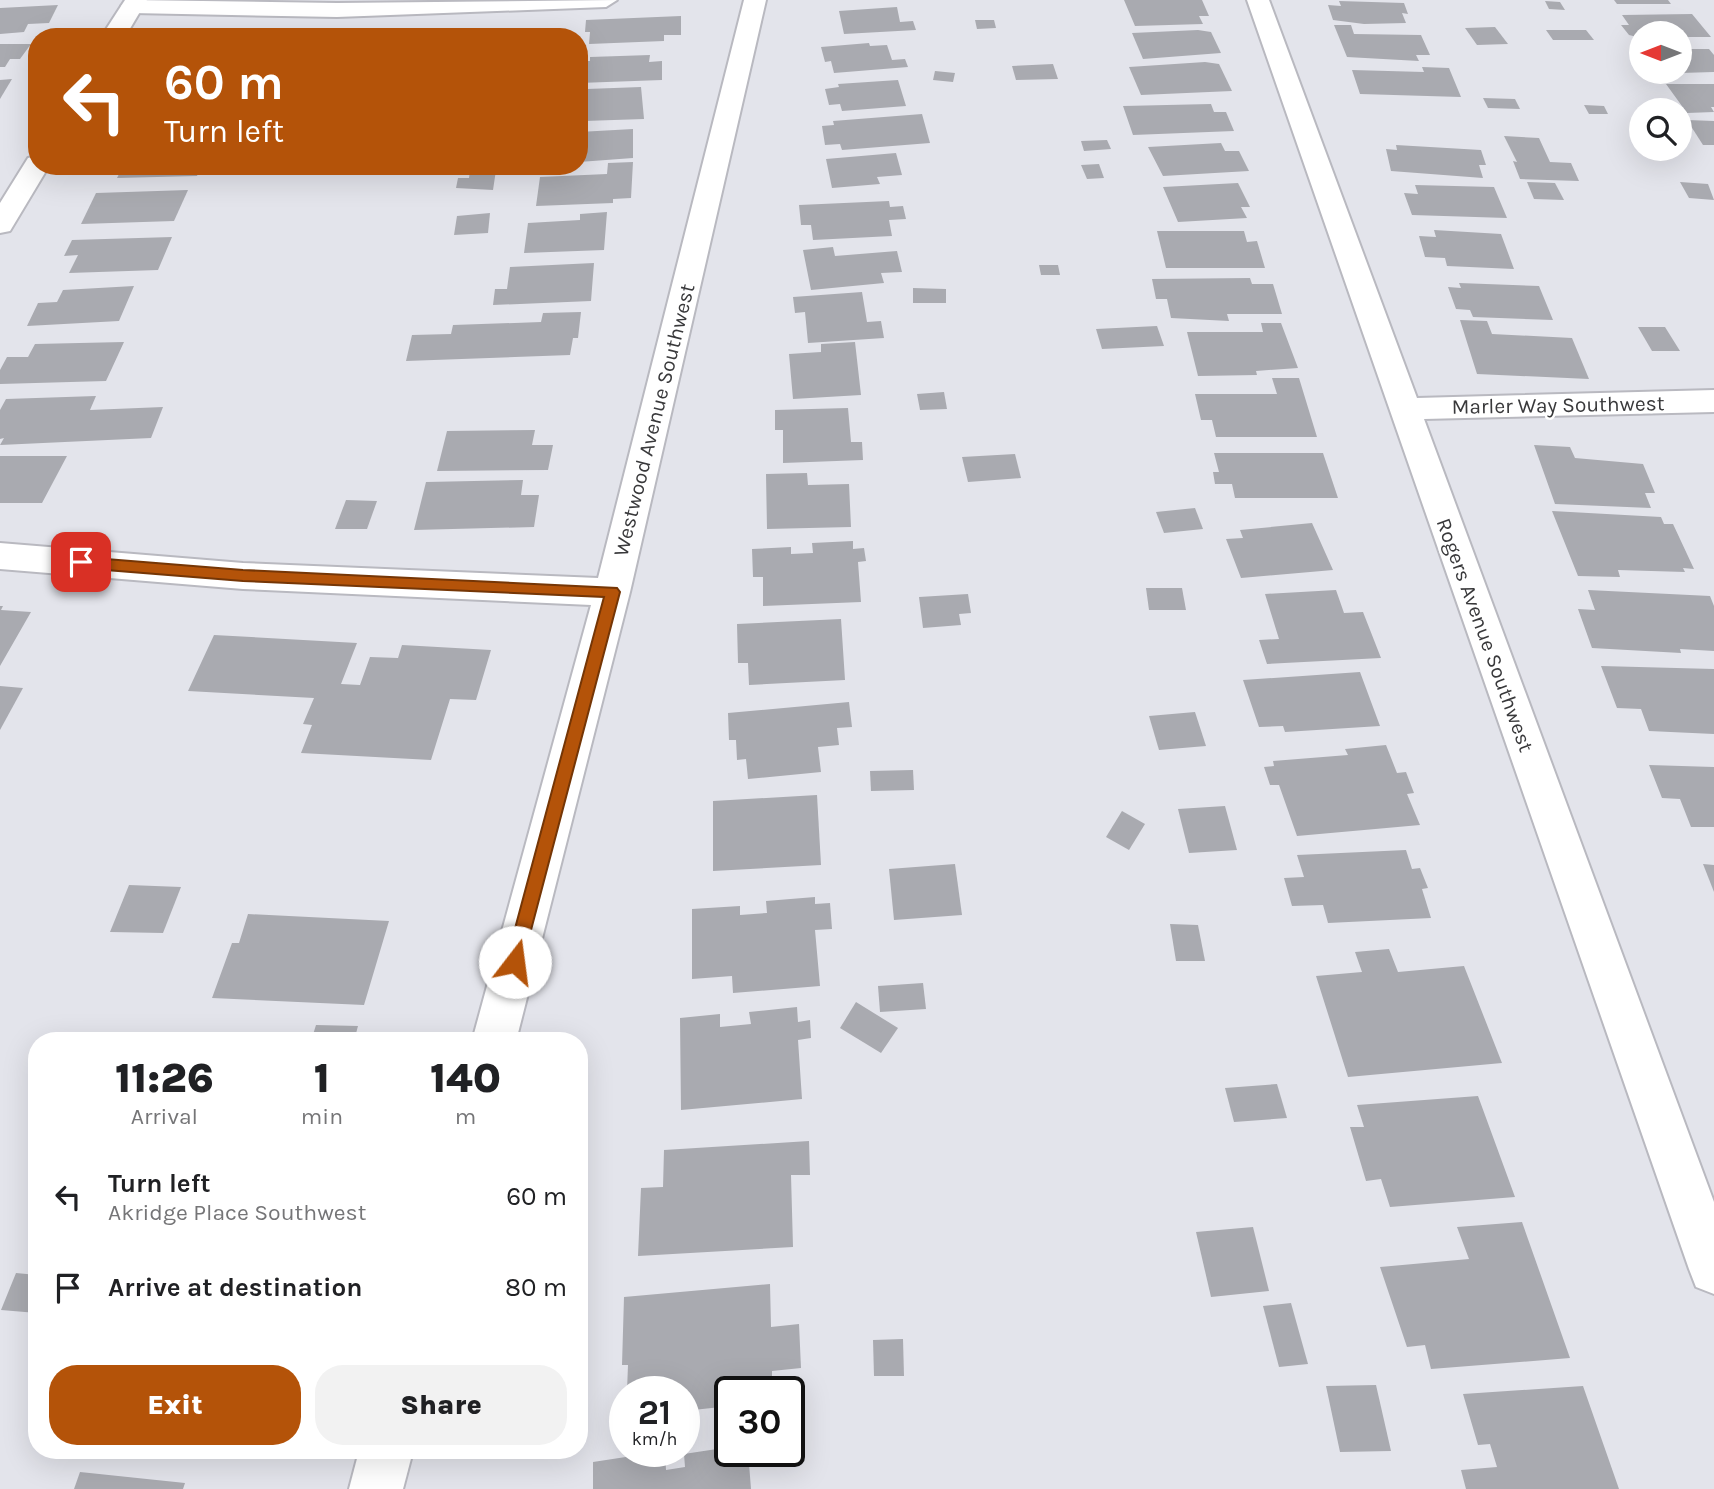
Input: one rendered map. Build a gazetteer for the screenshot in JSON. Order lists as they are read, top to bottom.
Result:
{
  "streets": {
    "street": ["Marler Way Southwest", "Westwood Avenue Southwest", "Rogers Avenue Southwest"]
  },
  "crossings": [
    ["Marler Way Southwest", "Rogers Avenue Southwest"]
  ],
  "north": "left",
  "page": {
    "turn": ["60 m", "Turn left"],
    "eta": [
      "11:26",
      "Arrival",
      "1",
      "min",
      "140",
      "m"
    ],
    "list": [
      {
        "name": "Turn left",
        "note": "Akridge Place Southwest",
        "value": "60 m"
      },
      {
        "name": "Arrive at destination",
        "value": "80 m"
      }
    ],
    "buttons": ["Exit", "Share"],
    "speed": "21 km/h",
    "limit": "30"
  }
}
